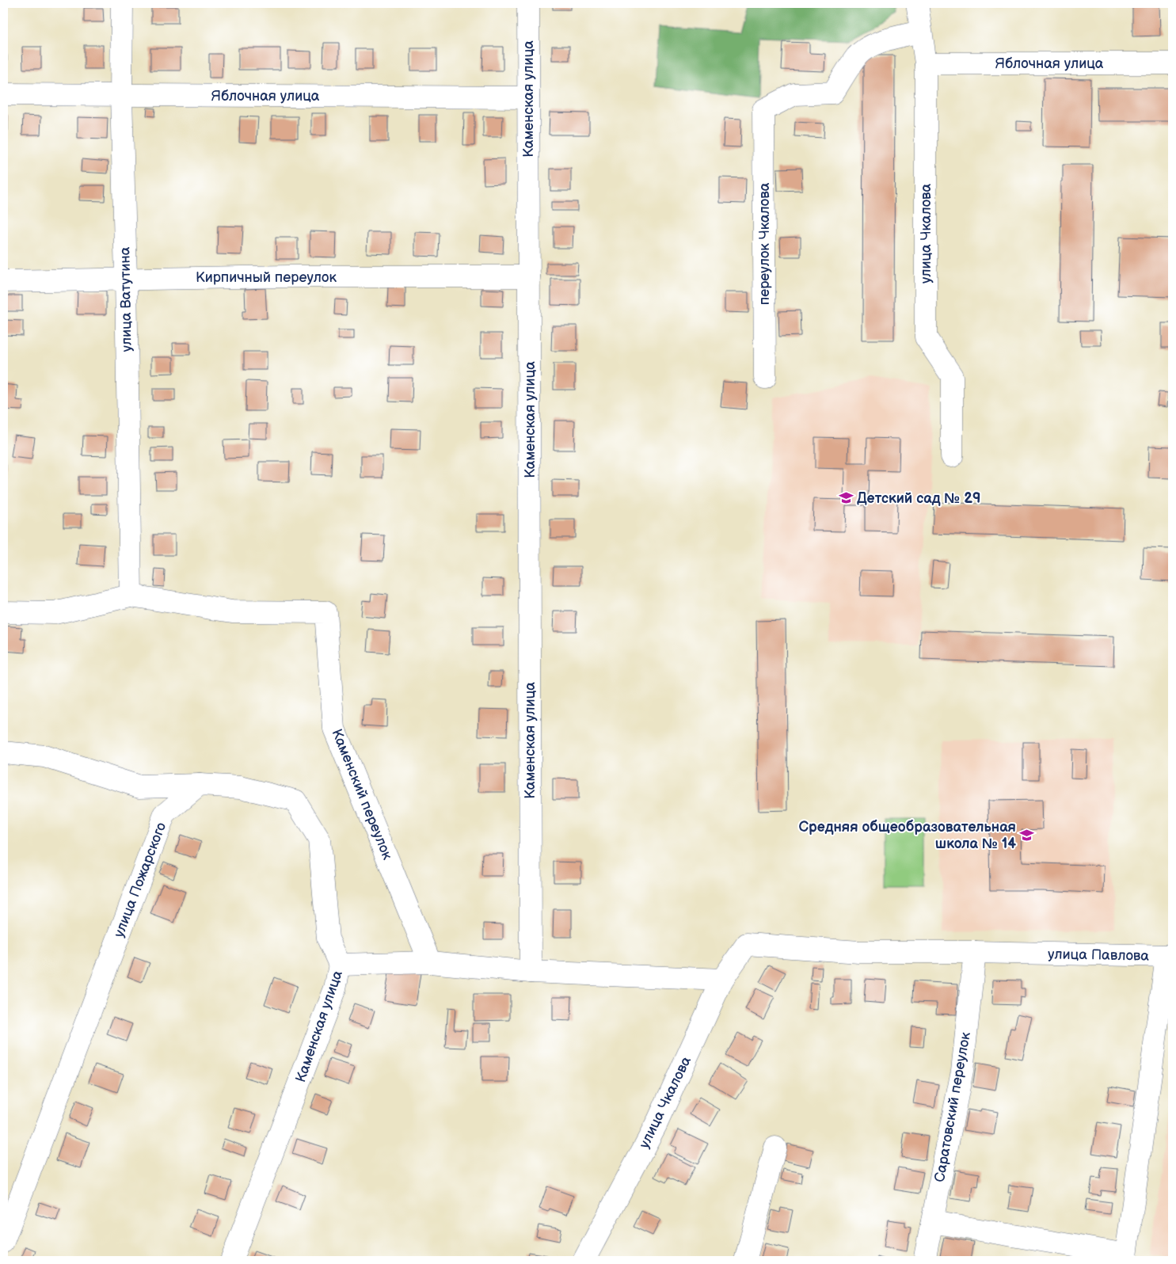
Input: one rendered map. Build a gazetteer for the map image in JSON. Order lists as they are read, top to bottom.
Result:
{
  "streets": {
    "street": [
      "Яблочная улица",
      "Каменская улица",
      "улица Чкалова",
      "переулок Чкалова",
      "Кирпичный переулок",
      "улица Ватутина",
      "Каменский переулок",
      "улица Пожарского",
      "улица Павлова",
      "Саратовский переулок"
    ]
  },
  "crossings": [
    ["Яблочная улица", "Каменская улица"],
    ["Яблочная улица", "улица Чкалова"],
    ["Яблочная улица", "улица Ватутина"],
    ["Каменская улица", "Кирпичный переулок"],
    ["Каменская улица", "Каменский переулок"],
    ["улица Чкалова", "переулок Чкалова"],
    ["улица Чкалова", "улица Павлова"],
    ["Кирпичный переулок", "улица Ватутина"],
    ["улица Ватутина", "Каменский переулок"],
    ["улица Павлова", "Саратовский переулок"]
  ],
  "places": {
    "school or university": ["Детский сад № 29", "Средняя общеобразовательная школа № 14"]
  }
}
